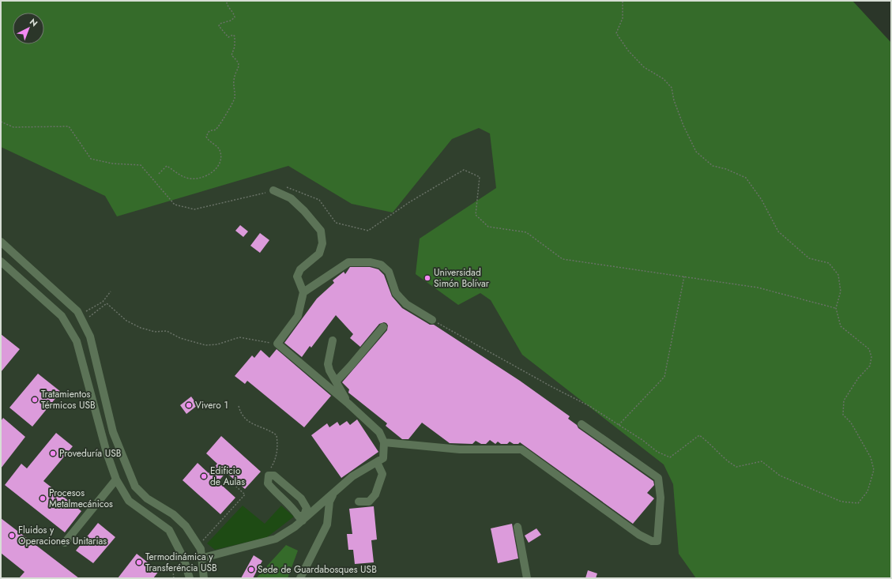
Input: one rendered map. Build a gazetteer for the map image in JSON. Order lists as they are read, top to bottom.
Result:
{
  "places": [
    "Universidad Simón Bolívar",
    "Tratamientos Térmicos USB",
    "Vivero 1",
    "Proveduría USB",
    "Edificio de Aulas",
    "Procesos Metalmecánicos",
    "Fluidos y Operaciones Unitarias",
    "Termodinámica y Transferéncia USB",
    "Sede de Guardabosques USB"
  ],
  "north": "top right"
}
